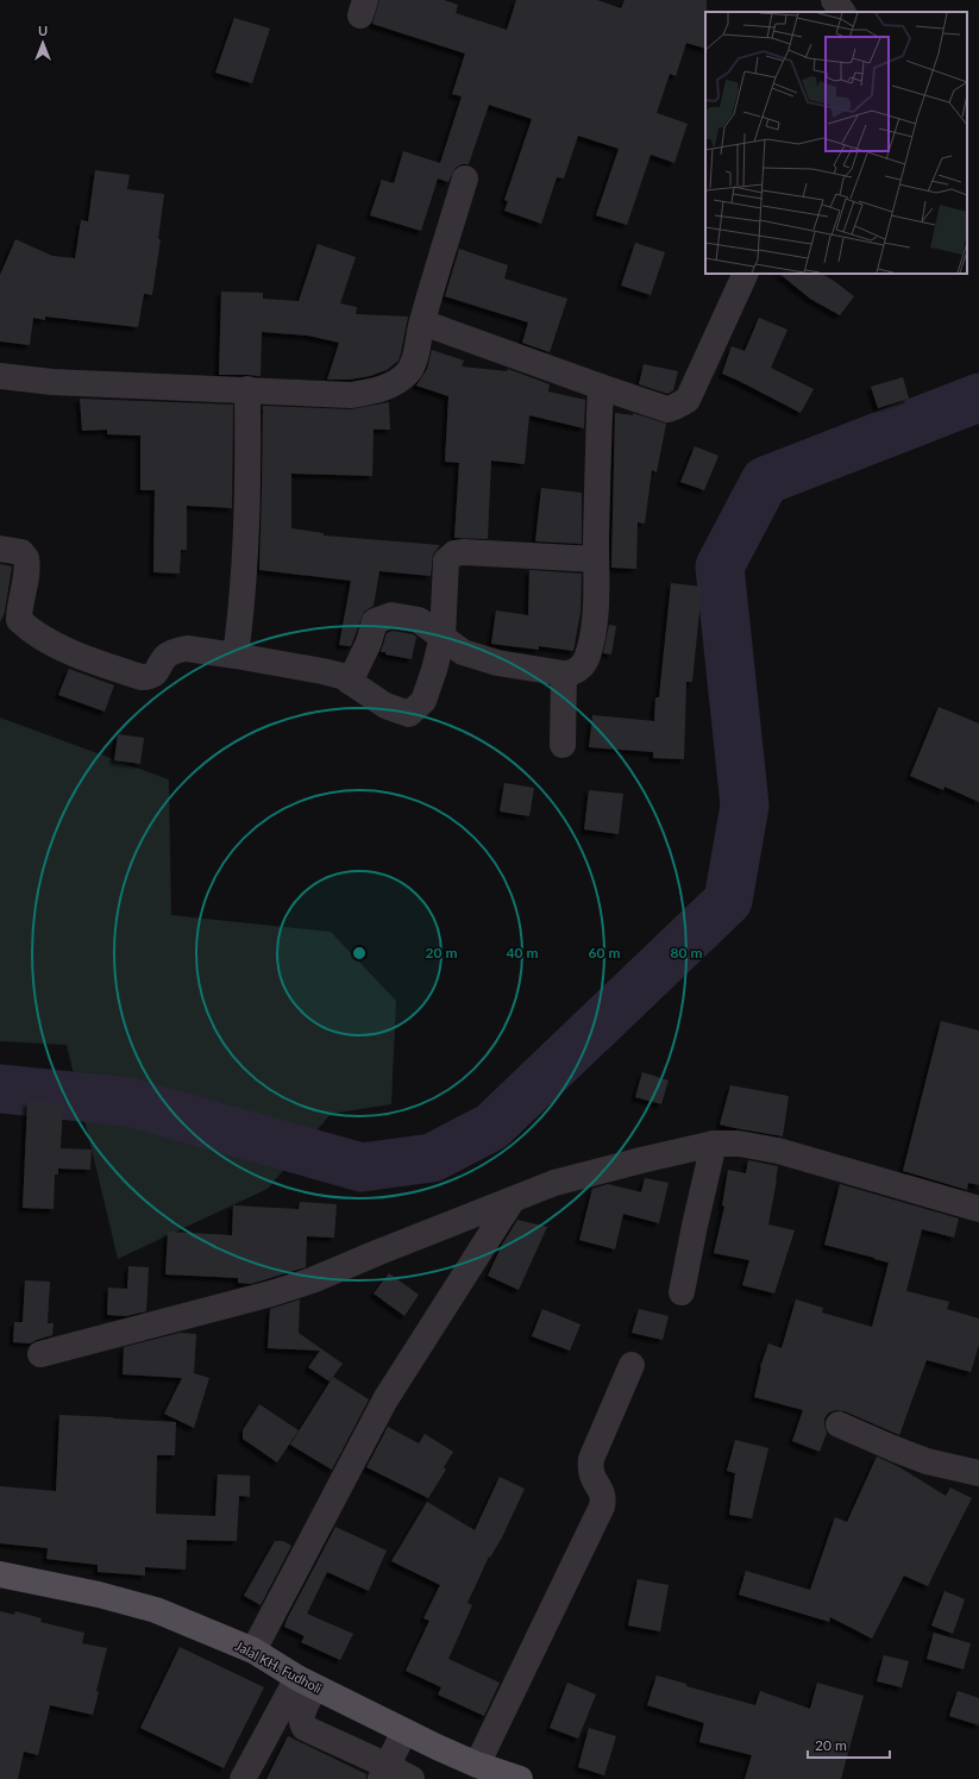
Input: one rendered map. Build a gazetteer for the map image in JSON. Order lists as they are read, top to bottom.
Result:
{
  "streets": {
    "main road": ["Jalal KH. Fudholi"]
  },
  "scale_bar": "20 m",
  "north": "top",
  "rings": [
    "20 m",
    "40 m",
    "60 m",
    "80 m"
  ]
}
